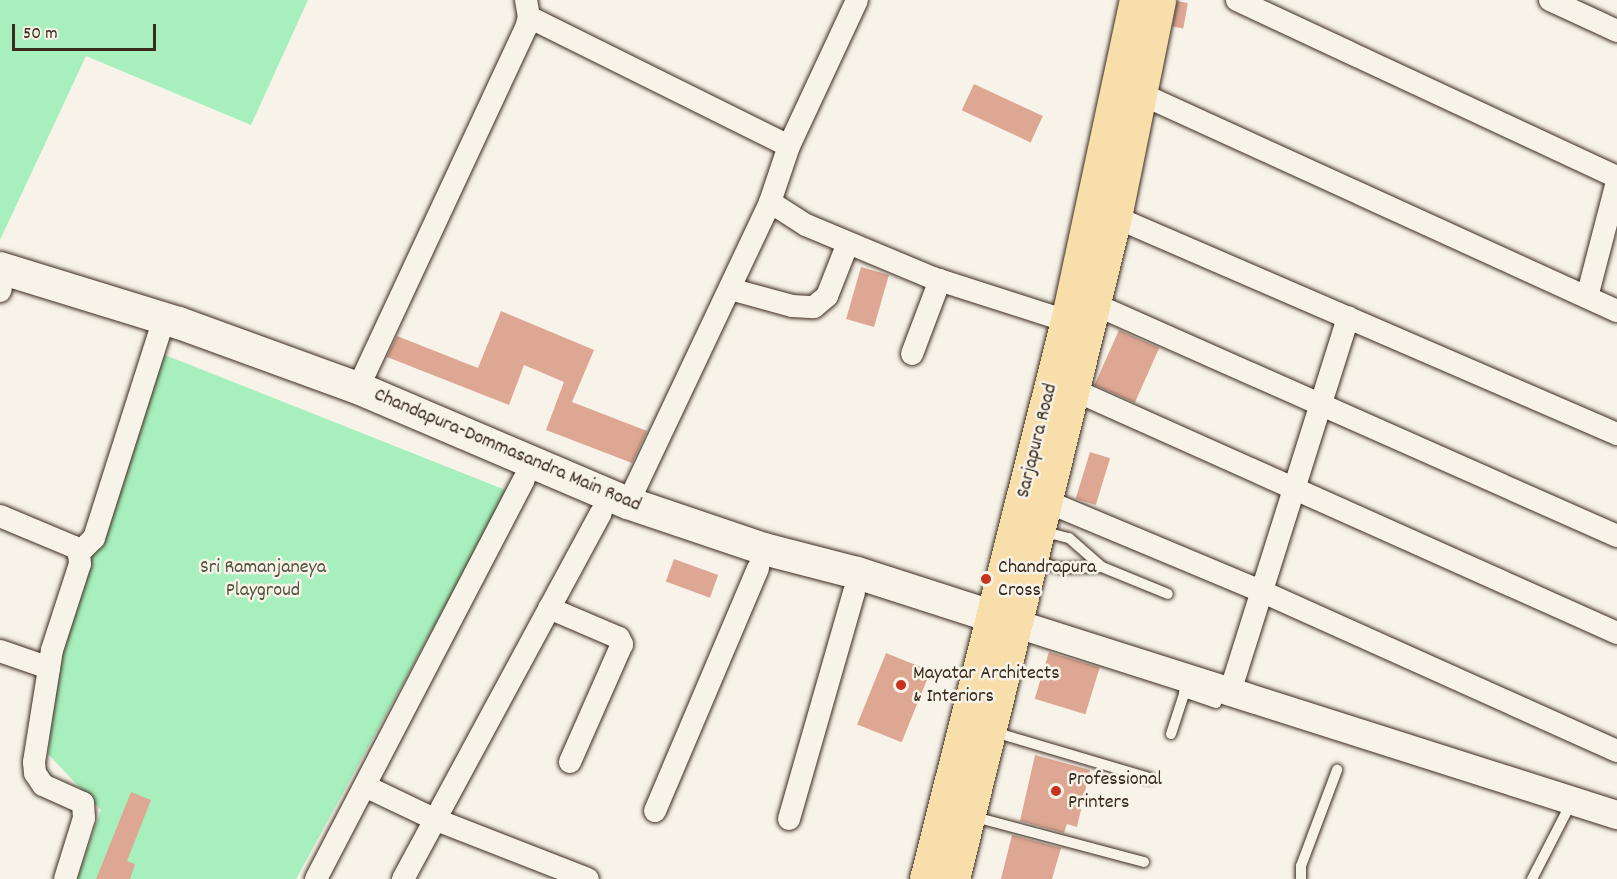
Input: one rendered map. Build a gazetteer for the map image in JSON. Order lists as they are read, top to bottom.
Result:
{
  "streets": {
    "main road": ["Sarjapura Road", "Chandapura-Dommasandra Main Road"]
  },
  "crossings": [
    ["Sarjapura Road", "Chandapura-Dommasandra Main Road"]
  ],
  "parks": ["Sri Ramanjaneya Playgroud"],
  "places": ["Chandrapura Cross", "Mayatar Architects & Interiors", "Professional Printers"],
  "scale_bar": "50 m"
}
